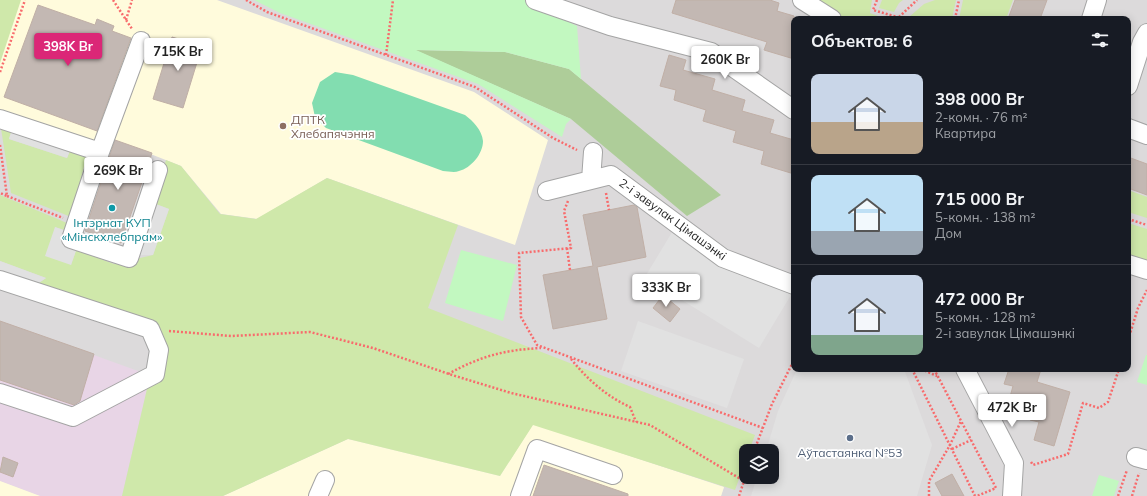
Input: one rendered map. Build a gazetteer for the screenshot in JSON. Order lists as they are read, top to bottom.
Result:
{
  "streets": {
    "street": ["2-і завулак Цімашэнкі"]
  },
  "places": ["ДПТК Хлебапячэння", "Інтэрнат КУП «Мінскхлебпрам»", "Аўтастаянка №53"],
  "page": {
    "heading": "Объектов: 6",
    "price": [
      "398K Br",
      "715K Br",
      "260K Br",
      "269K Br",
      "333K Br",
      "472K Br"
    ],
    "list": [
      {
        "name": "398 000 Br",
        "note": "2-комн. · 76 m² · Квартира"
      },
      {
        "name": "715 000 Br",
        "note": "5-комн. · 138 m² · Дом"
      },
      {
        "name": "472 000 Br",
        "note": "5-комн. · 128 m² · 2-і завулак Цімашэнкі"
      }
    ]
  }
}
